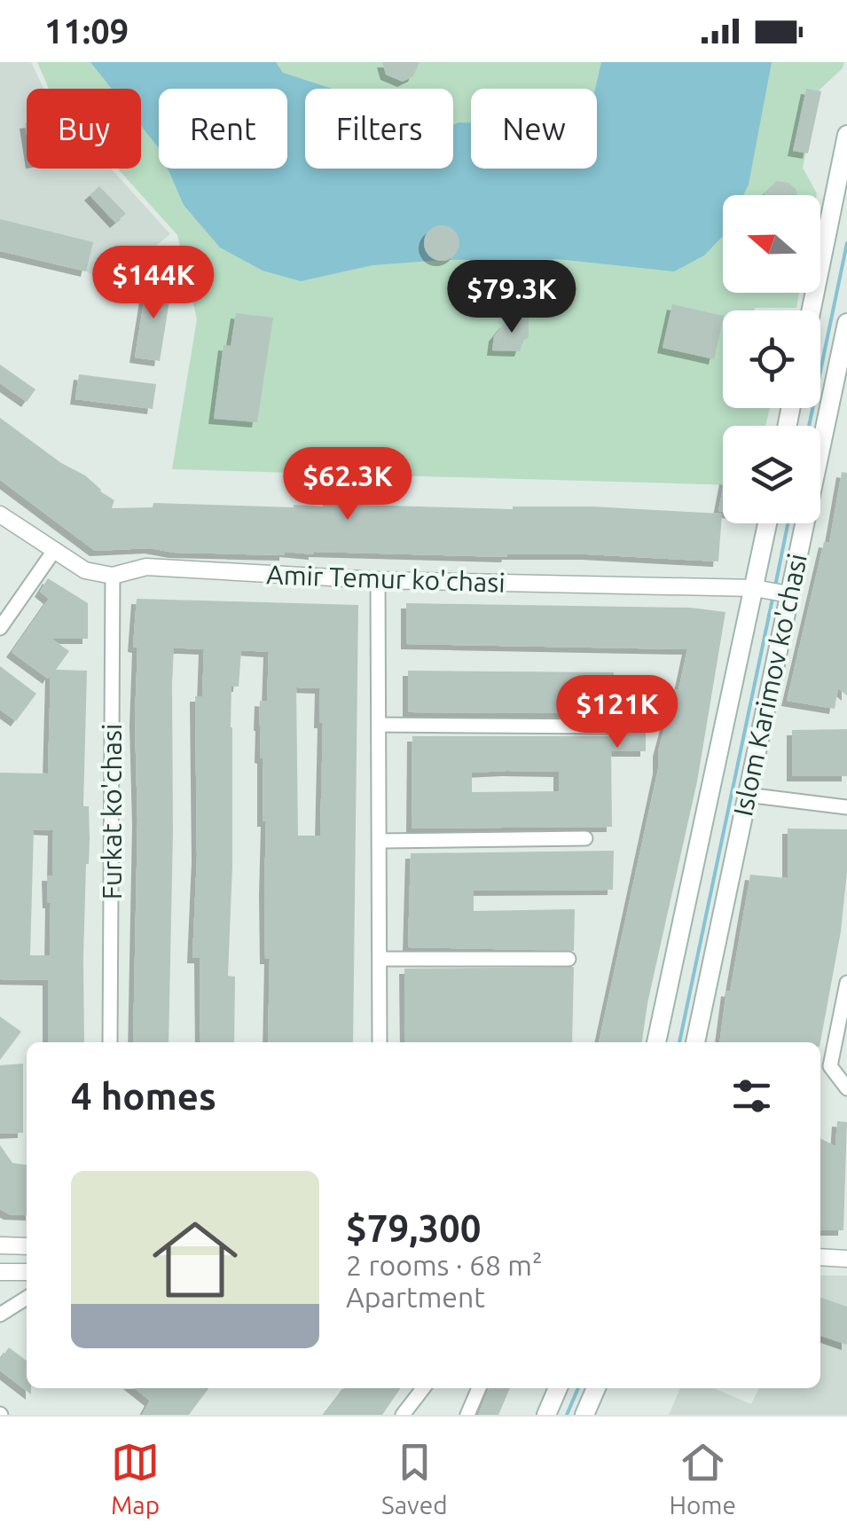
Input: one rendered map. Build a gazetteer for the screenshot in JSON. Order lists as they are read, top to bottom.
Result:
{
  "streets": {
    "main road": ["Islom Karimov ko'chasi"],
    "street": ["Amir Temur ko'chasi", "Furkat ko'chasi"]
  },
  "crossings": [
    ["Amir Temur ko'chasi", "Islom Karimov ko'chasi"],
    ["Amir Temur ko'chasi", "Furkat ko'chasi"]
  ],
  "north": "left",
  "page": {
    "status": "11:09",
    "chip": [
      "Buy",
      "Rent",
      "Filters",
      "New"
    ],
    "price": [
      "$144K",
      "$79.3K",
      "$62.3K",
      "$121K"
    ],
    "heading": "4 homes",
    "list": [
      {
        "name": "$79,300",
        "note": "2 rooms · 68 m² · Apartment"
      }
    ],
    "tabs": ["Map", "Saved", "Home"]
  }
}
